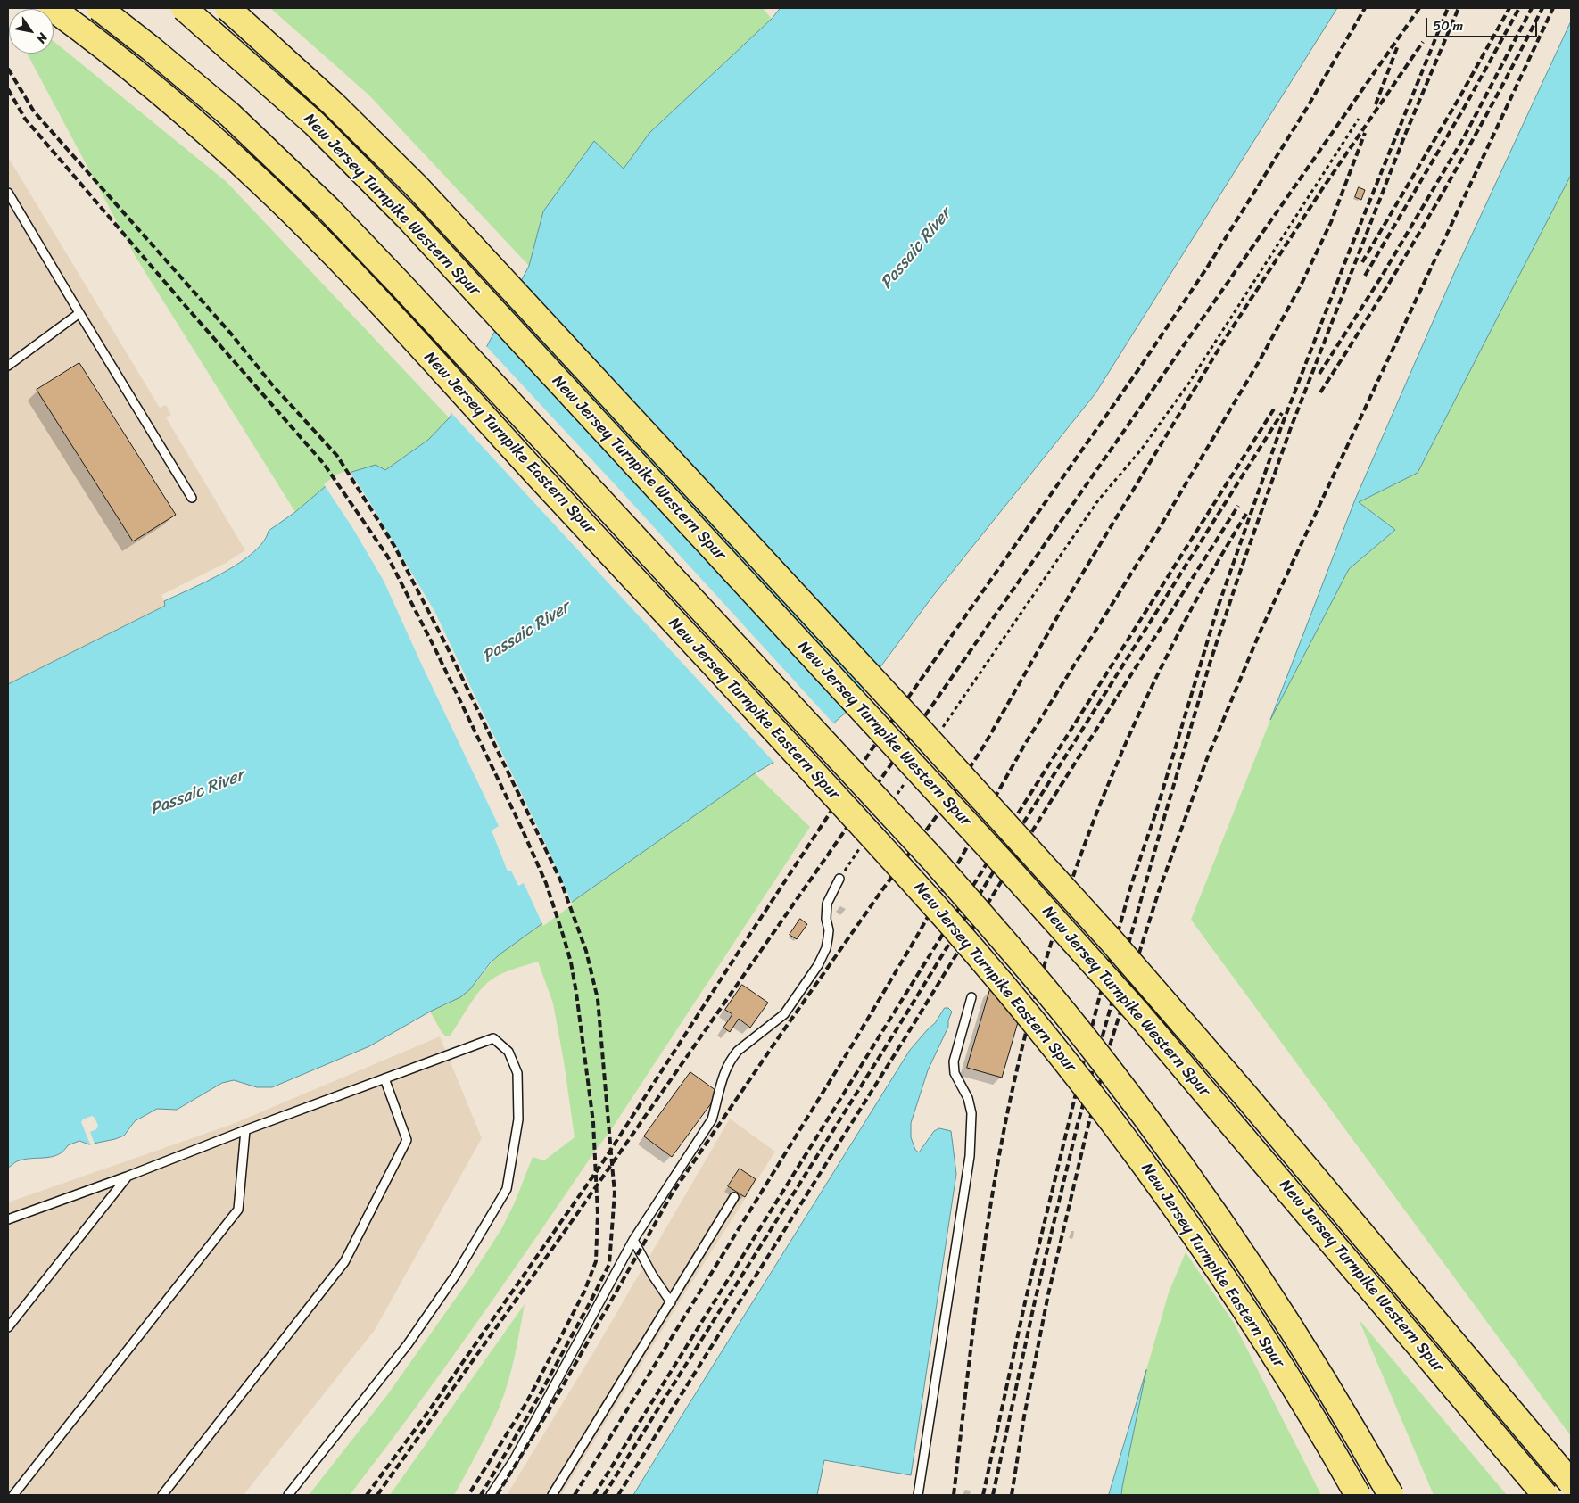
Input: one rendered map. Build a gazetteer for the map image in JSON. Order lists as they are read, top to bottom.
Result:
{
  "streets": {
    "highway": ["New Jersey Turnpike Western Spur", "New Jersey Turnpike Eastern Spur"]
  },
  "water": ["Passaic River"],
  "scale_bar": "50 m",
  "north": "bottom right"
}
